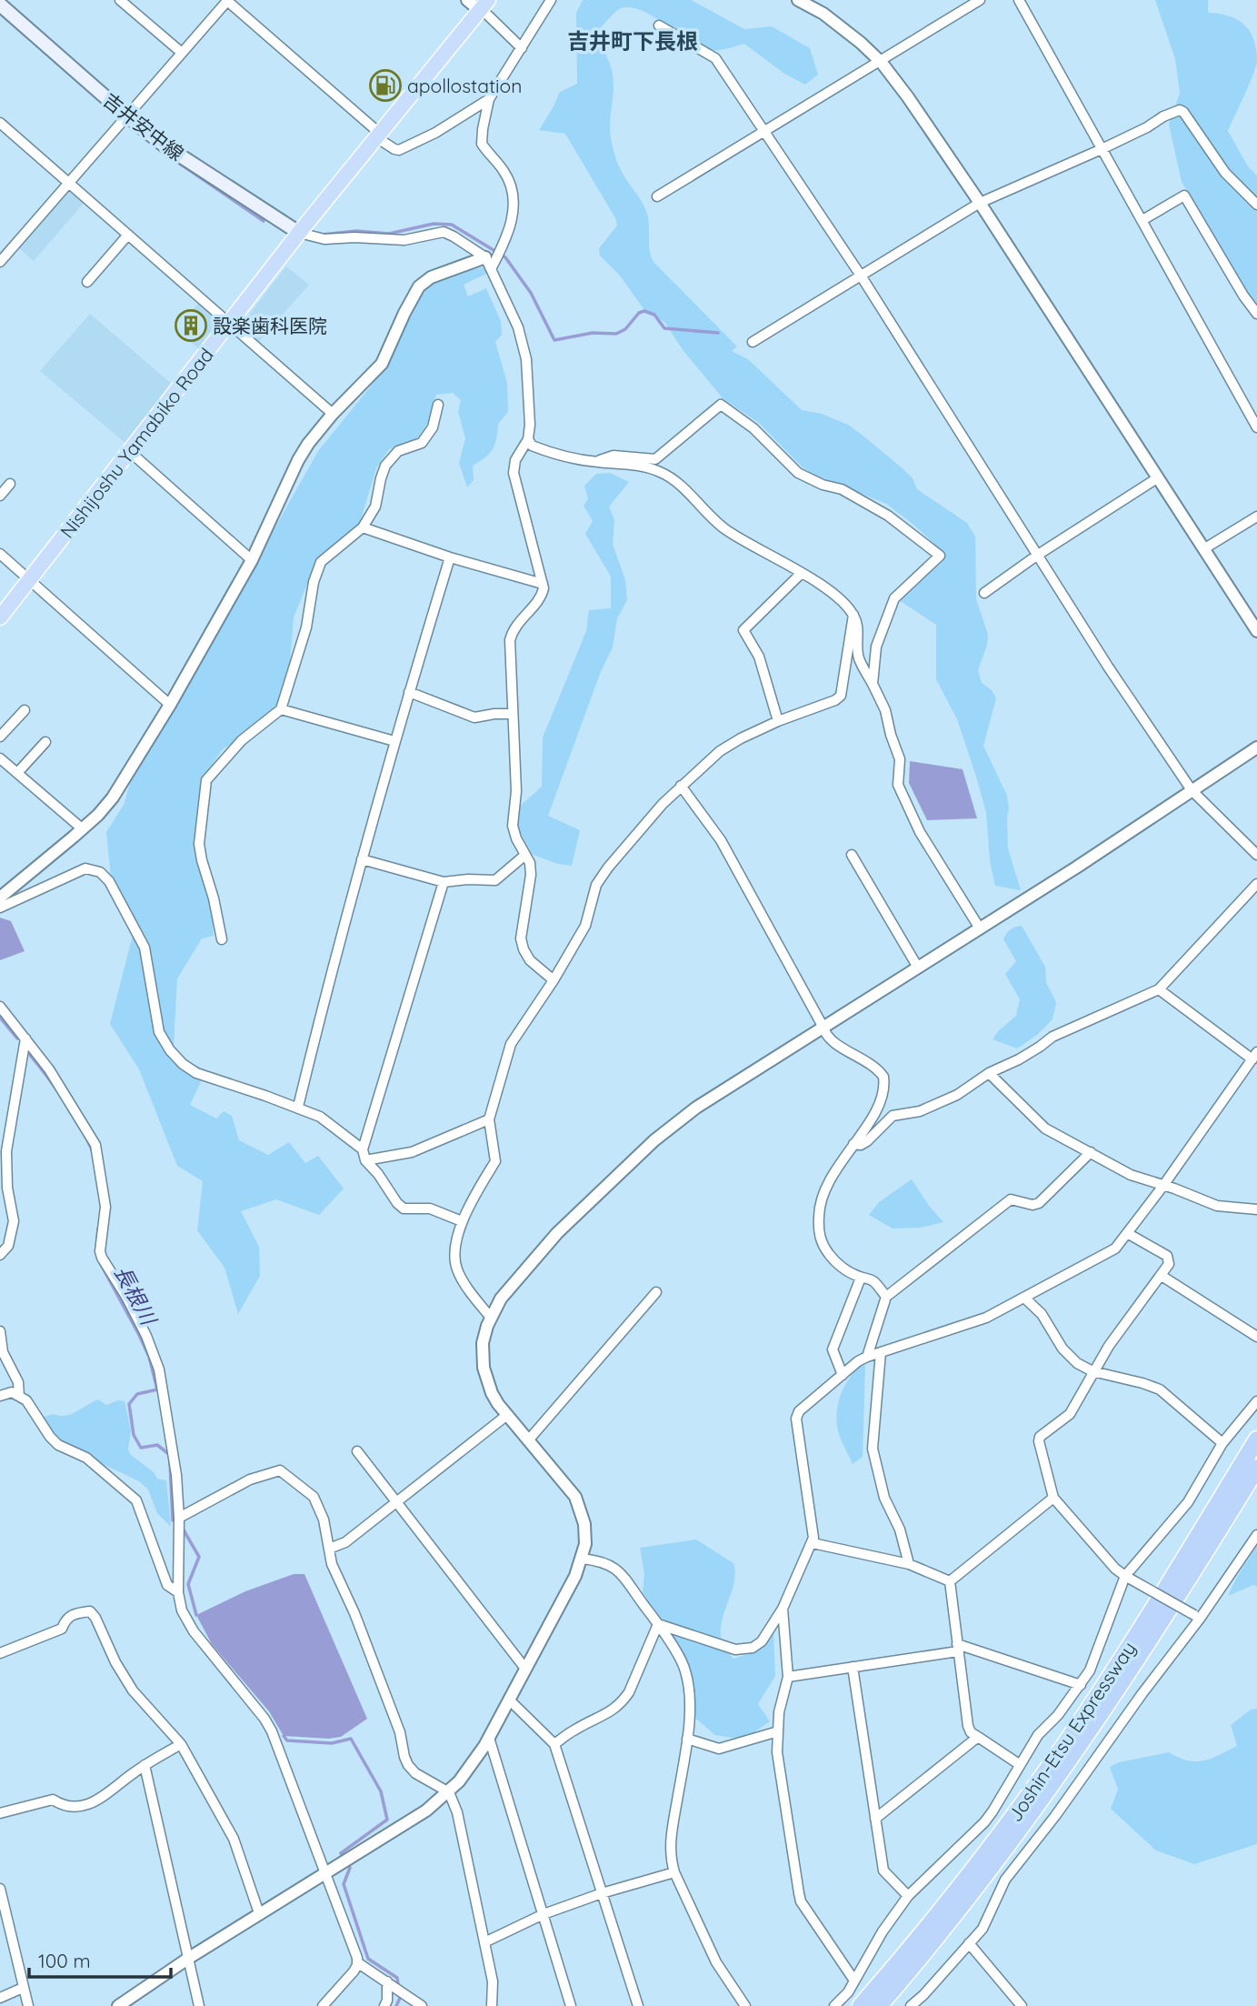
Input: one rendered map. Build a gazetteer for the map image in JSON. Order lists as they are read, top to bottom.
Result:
{
  "streets": {
    "highway": ["Nishijoshu Yamabiko Road", "Joshin-Etsu Expressway"],
    "main road": ["吉井安中線"]
  },
  "crossings": [
    ["吉井安中線", "Nishijoshu Yamabiko Road"]
  ],
  "districts": ["吉井町下長根"],
  "water": ["長根川"],
  "places": {
    "fuel station": ["apollostation"],
    "building": ["設楽歯科医院"]
  },
  "scale_bar": "100 m"
}
